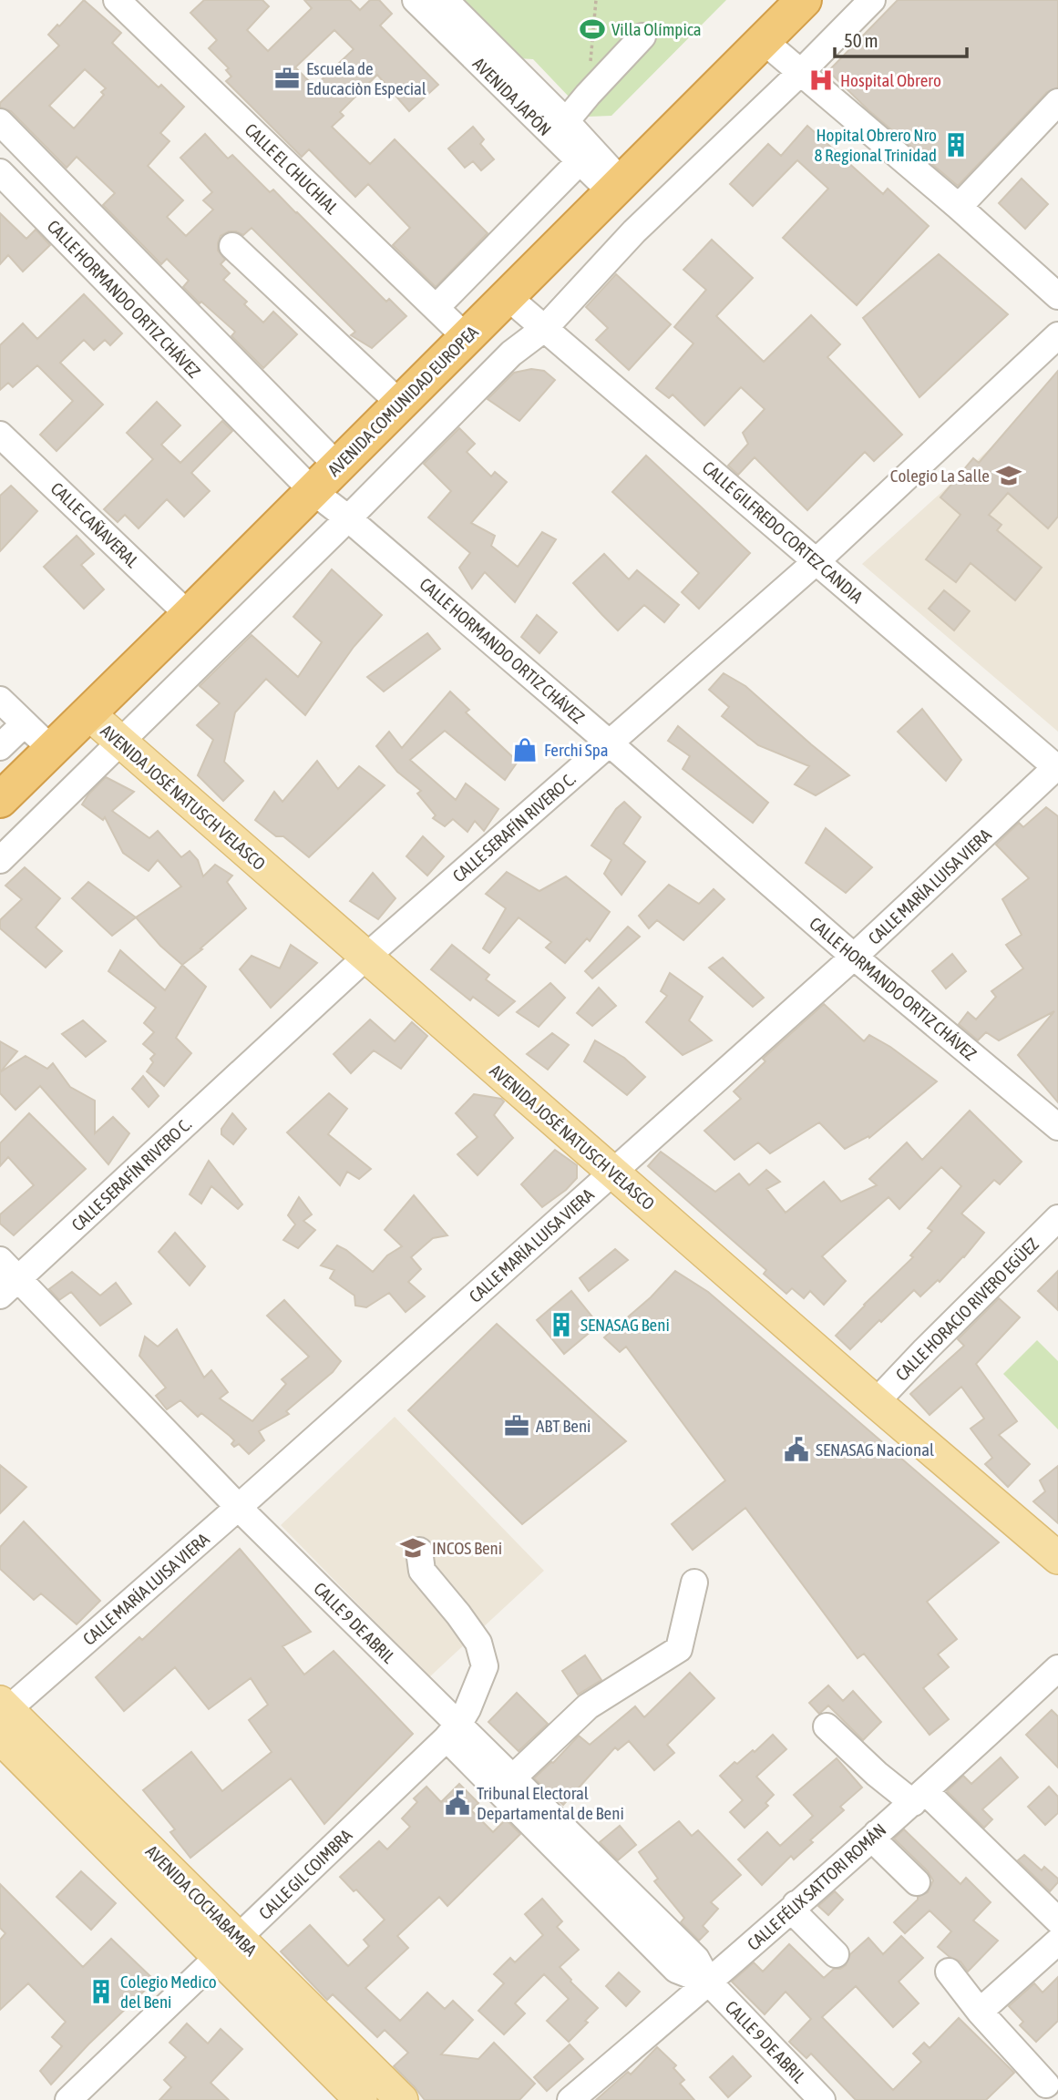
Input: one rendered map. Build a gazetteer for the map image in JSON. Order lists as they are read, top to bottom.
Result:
{
  "streets": {
    "highway": ["AVENIDA COMUNIDAD EUROPEA"],
    "main road": ["AVENIDA JOSÉ NATUSCH VELASCO", "AVENIDA COCHABAMBA"],
    "street": [
      "AVENIDA JAPÓN",
      "CALLE EL CHUCHIAL",
      "CALLE HORMANDO ORTIZ CHÁVEZ",
      "CALLE CAÑAVERAL",
      "CALLE GILFREDO CORTEZ CANDIA",
      "CALLE SERAFÍN RIVERO C.",
      "CALLE MARÍA LUISA VIERA",
      "CALLE HORACIO RIVERO EGÜEZ",
      "CALLE 9 DE ABRIL",
      "CALLE GIL COIMBRA",
      "CALLE FÉLIX SATTORI ROMÁN"
    ]
  },
  "crossings": [
    ["AVENIDA JAPÓN", "AVENIDA COMUNIDAD EUROPEA"],
    ["CALLE EL CHUCHIAL", "AVENIDA COMUNIDAD EUROPEA"],
    ["CALLE HORMANDO ORTIZ CHÁVEZ", "AVENIDA COMUNIDAD EUROPEA"],
    ["CALLE HORMANDO ORTIZ CHÁVEZ", "CALLE SERAFÍN RIVERO C."],
    ["CALLE HORMANDO ORTIZ CHÁVEZ", "CALLE MARÍA LUISA VIERA"],
    ["AVENIDA COMUNIDAD EUROPEA", "CALLE CAÑAVERAL"],
    ["AVENIDA COMUNIDAD EUROPEA", "CALLE GILFREDO CORTEZ CANDIA"],
    ["AVENIDA COMUNIDAD EUROPEA", "AVENIDA JOSÉ NATUSCH VELASCO"],
    ["CALLE GILFREDO CORTEZ CANDIA", "CALLE SERAFÍN RIVERO C."],
    ["CALLE GILFREDO CORTEZ CANDIA", "CALLE MARÍA LUISA VIERA"],
    ["AVENIDA JOSÉ NATUSCH VELASCO", "CALLE SERAFÍN RIVERO C."],
    ["AVENIDA JOSÉ NATUSCH VELASCO", "CALLE MARÍA LUISA VIERA"],
    ["AVENIDA JOSÉ NATUSCH VELASCO", "CALLE HORACIO RIVERO EGÜEZ"],
    ["CALLE SERAFÍN RIVERO C.", "CALLE 9 DE ABRIL"],
    ["CALLE MARÍA LUISA VIERA", "CALLE 9 DE ABRIL"],
    ["CALLE MARÍA LUISA VIERA", "AVENIDA COCHABAMBA"],
    ["CALLE 9 DE ABRIL", "CALLE GIL COIMBRA"],
    ["CALLE 9 DE ABRIL", "CALLE FÉLIX SATTORI ROMÁN"],
    ["CALLE GIL COIMBRA", "AVENIDA COCHABAMBA"]
  ],
  "places": {
    "sports": ["Villa Olímpica"],
    "office": ["Escuela de Educaciòn Especial", "ABT Beni"],
    "hospital": ["Hospital Obrero"],
    "building": ["Hopital Obrero Nro 8 Regional Trinidad", "SENASAG Beni", "Colegio Medico del Beni"],
    "school or university": ["Colegio La Salle", "INCOS Beni"],
    "shop": ["Ferchi Spa"],
    "public building": ["SENASAG Nacional", "Tribunal Electoral Departamental de Beni"]
  },
  "scale_bar": "50 m"
}
